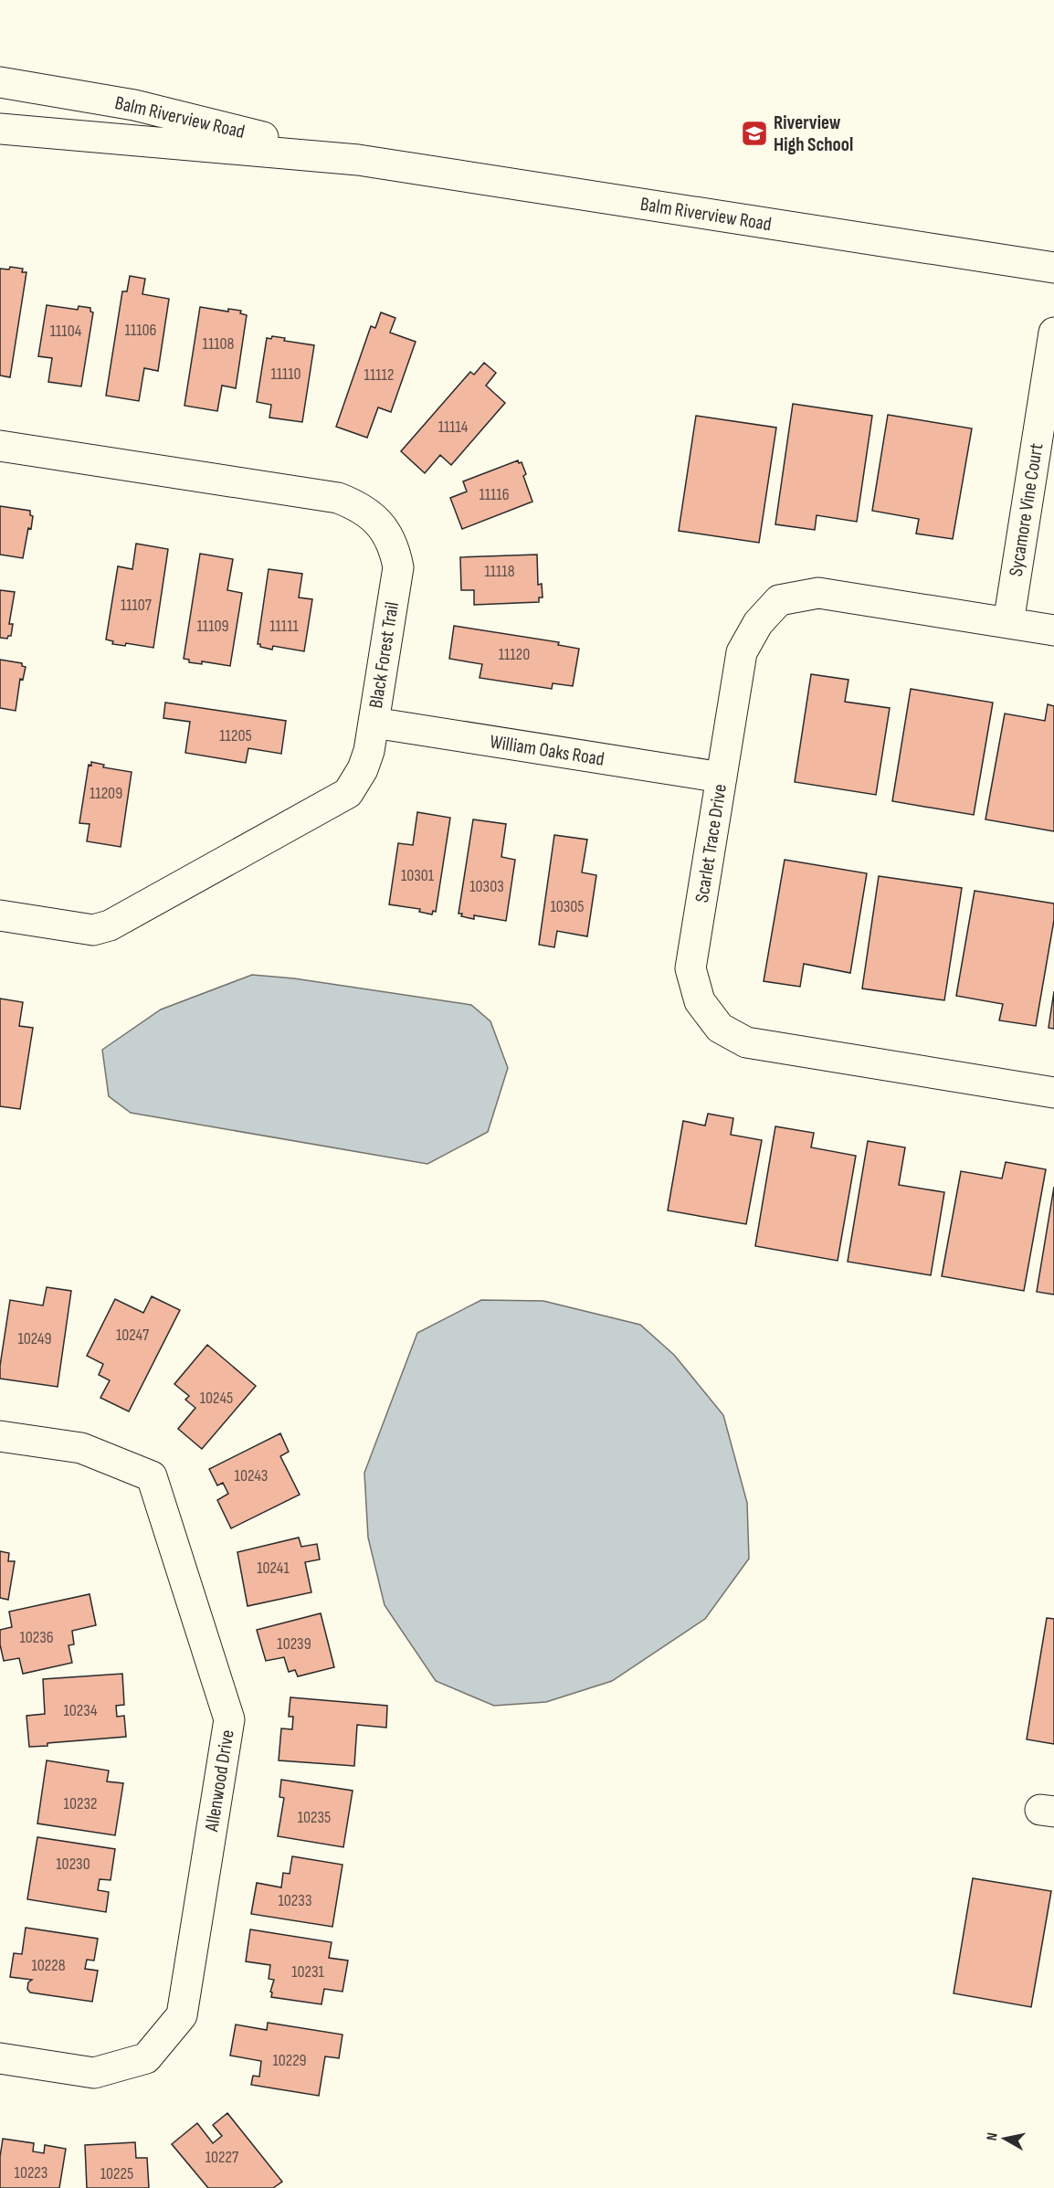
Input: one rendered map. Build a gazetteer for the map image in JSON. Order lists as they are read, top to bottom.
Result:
{
  "streets": {
    "street": [
      "Balm Riverview Road",
      "Sycamore Vine Court",
      "Black Forest Trail",
      "William Oaks Road",
      "Scarlet Trace Drive",
      "Allenwood Drive"
    ]
  },
  "crossings": [
    ["Sycamore Vine Court", "Scarlet Trace Drive"],
    ["Black Forest Trail", "William Oaks Road"],
    ["William Oaks Road", "Scarlet Trace Drive"]
  ],
  "places": {
    "school or university": ["Riverview High School"]
  },
  "house_numbers": [
    "11106",
    "11104",
    "11108",
    "11110",
    "11112",
    "11114",
    "11116",
    "11118",
    "11107",
    "11109",
    "11111",
    "11120",
    "11205",
    "11209",
    "10301",
    "10303",
    "10305",
    "10247",
    "10249",
    "10245",
    "10243",
    "10241",
    "10236",
    "10239",
    "10234",
    "10232",
    "10235",
    "10230",
    "10233",
    "10228",
    "10231",
    "10229",
    "10227",
    "10223",
    "10225"
  ],
  "north": "left"
}
